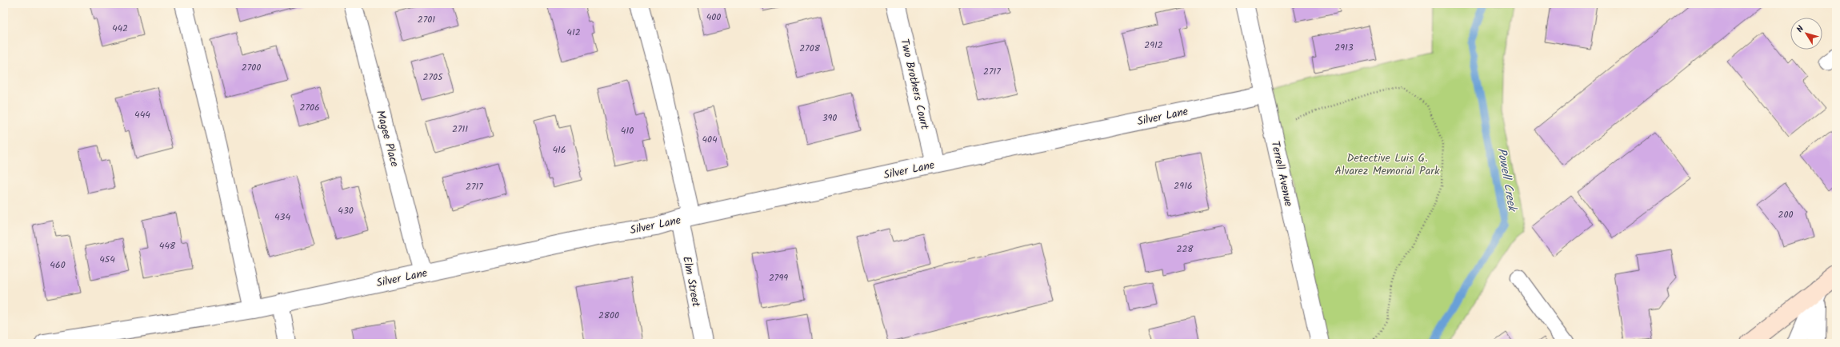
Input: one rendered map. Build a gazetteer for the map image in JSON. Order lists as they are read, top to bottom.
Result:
{
  "streets": {
    "street": [
      "Two Brothers Court",
      "Silver Lane",
      "Magee Place",
      "Terrell Avenue",
      "Elm Street"
    ]
  },
  "crossings": [
    ["Two Brothers Court", "Silver Lane"],
    ["Silver Lane", "Magee Place"],
    ["Silver Lane", "Terrell Avenue"],
    ["Silver Lane", "Elm Street"]
  ],
  "water": ["Powell Creek"],
  "parks": ["Detective Luis G. Alvarez Memorial Park"],
  "house_numbers": [
    "400",
    "2701",
    "442",
    "412",
    "2912",
    "2913",
    "2708",
    "2700",
    "2717",
    "2705",
    "2706",
    "444",
    "390",
    "2711",
    "410",
    "404",
    "416",
    "2916",
    "2717",
    "430",
    "200",
    "434",
    "448",
    "228",
    "454",
    "460",
    "2799",
    "2800"
  ],
  "north": "top left"
}
